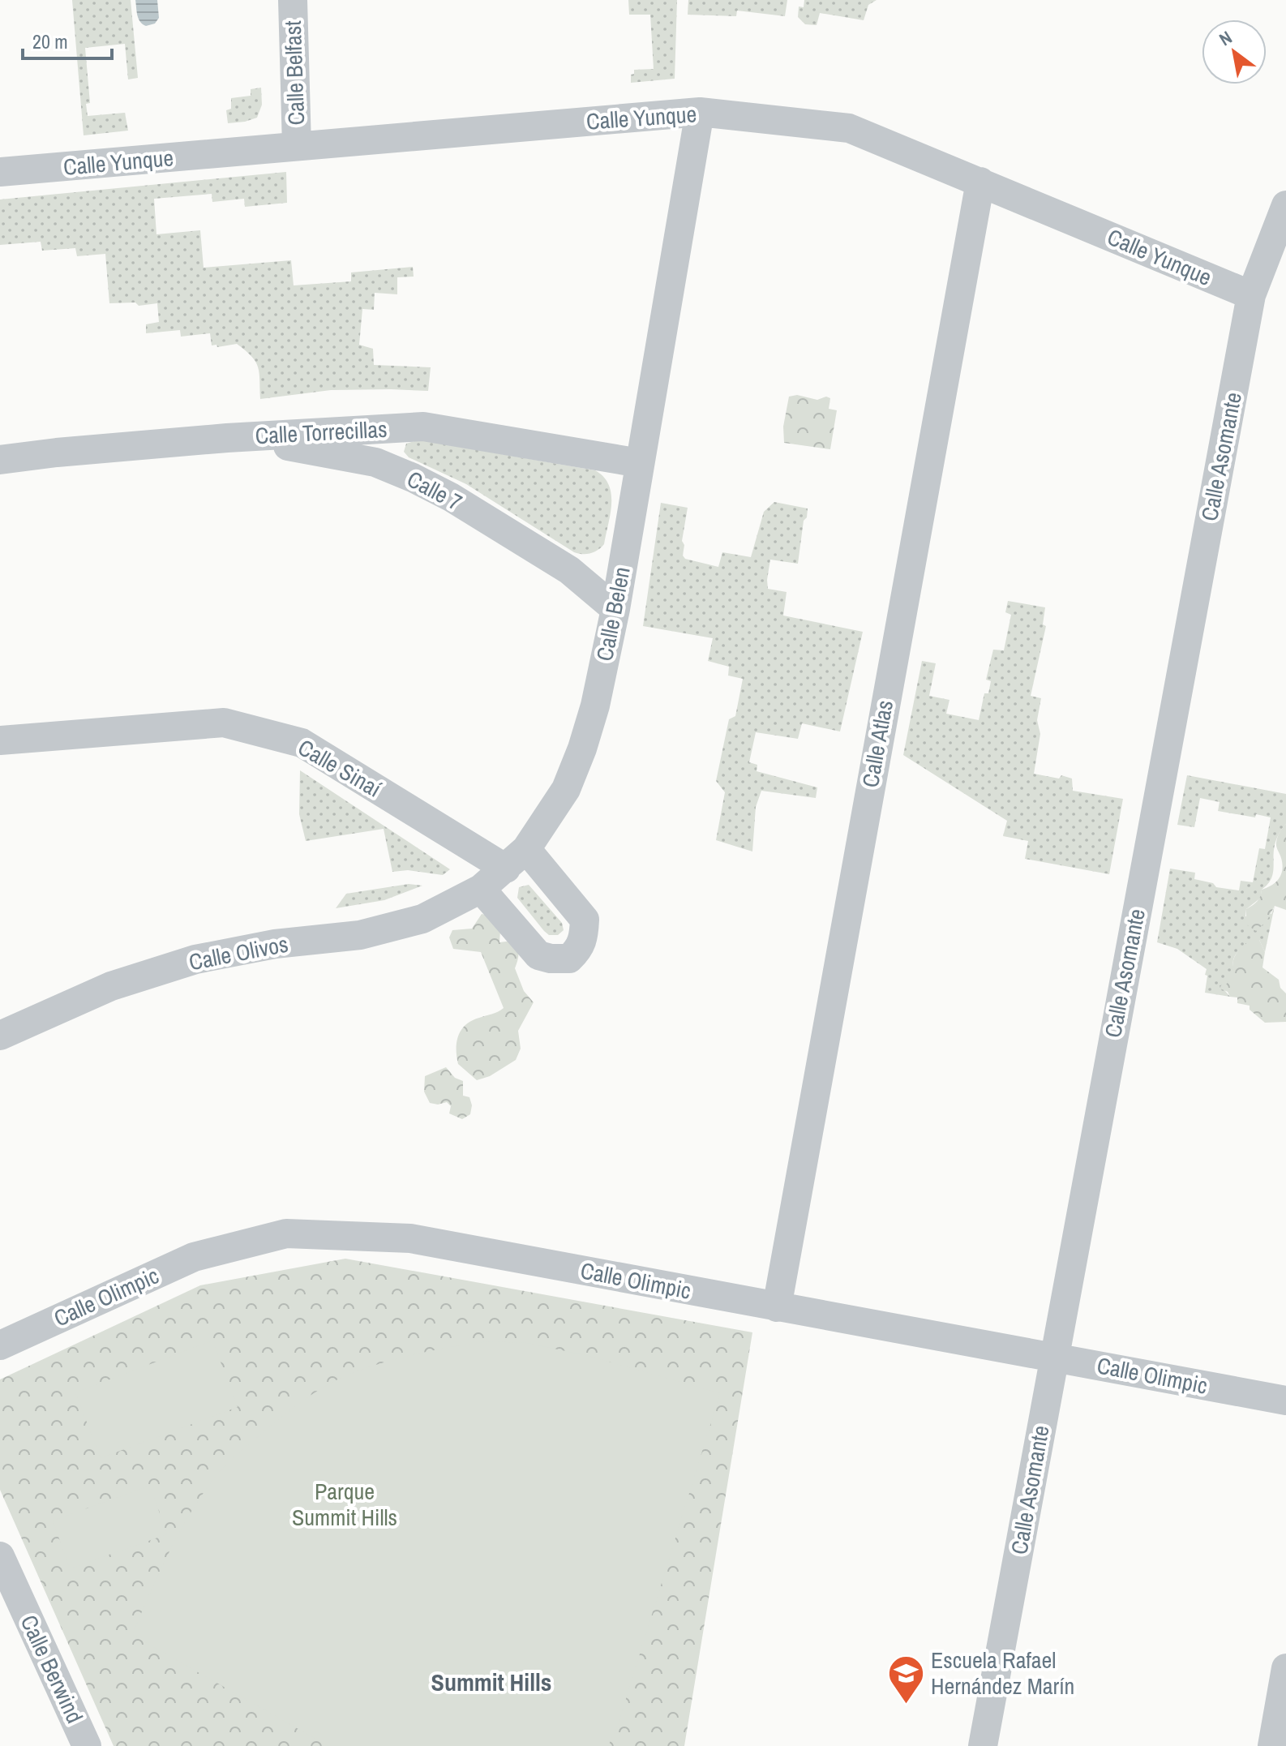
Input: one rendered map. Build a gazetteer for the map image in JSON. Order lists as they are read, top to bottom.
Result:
{
  "streets": {
    "street": [
      "Calle Belfast",
      "Calle Yunque",
      "Calle Torrecillas",
      "Calle Asomante",
      "Calle 7",
      "Calle Belen",
      "Calle Atlas",
      "Calle Sinaí",
      "Calle Olivos",
      "Calle Olimpic",
      "Calle Berwind"
    ]
  },
  "crossings": [
    ["Calle Belfast", "Calle Yunque"],
    ["Calle Yunque", "Calle Asomante"],
    ["Calle Yunque", "Calle Belen"],
    ["Calle Yunque", "Calle Atlas"],
    ["Calle Torrecillas", "Calle 7"],
    ["Calle Torrecillas", "Calle Belen"],
    ["Calle Asomante", "Calle Olimpic"],
    ["Calle 7", "Calle Belen"],
    ["Calle Belen", "Calle Sinaí"],
    ["Calle Belen", "Calle Olivos"],
    ["Calle Atlas", "Calle Olimpic"]
  ],
  "districts": ["Summit Hills"],
  "parks": ["Parque Summit Hills"],
  "places": {
    "school or university": ["Escuela Rafael Hernández Marín"]
  },
  "scale_bar": "20 m",
  "north": "top left"
}
